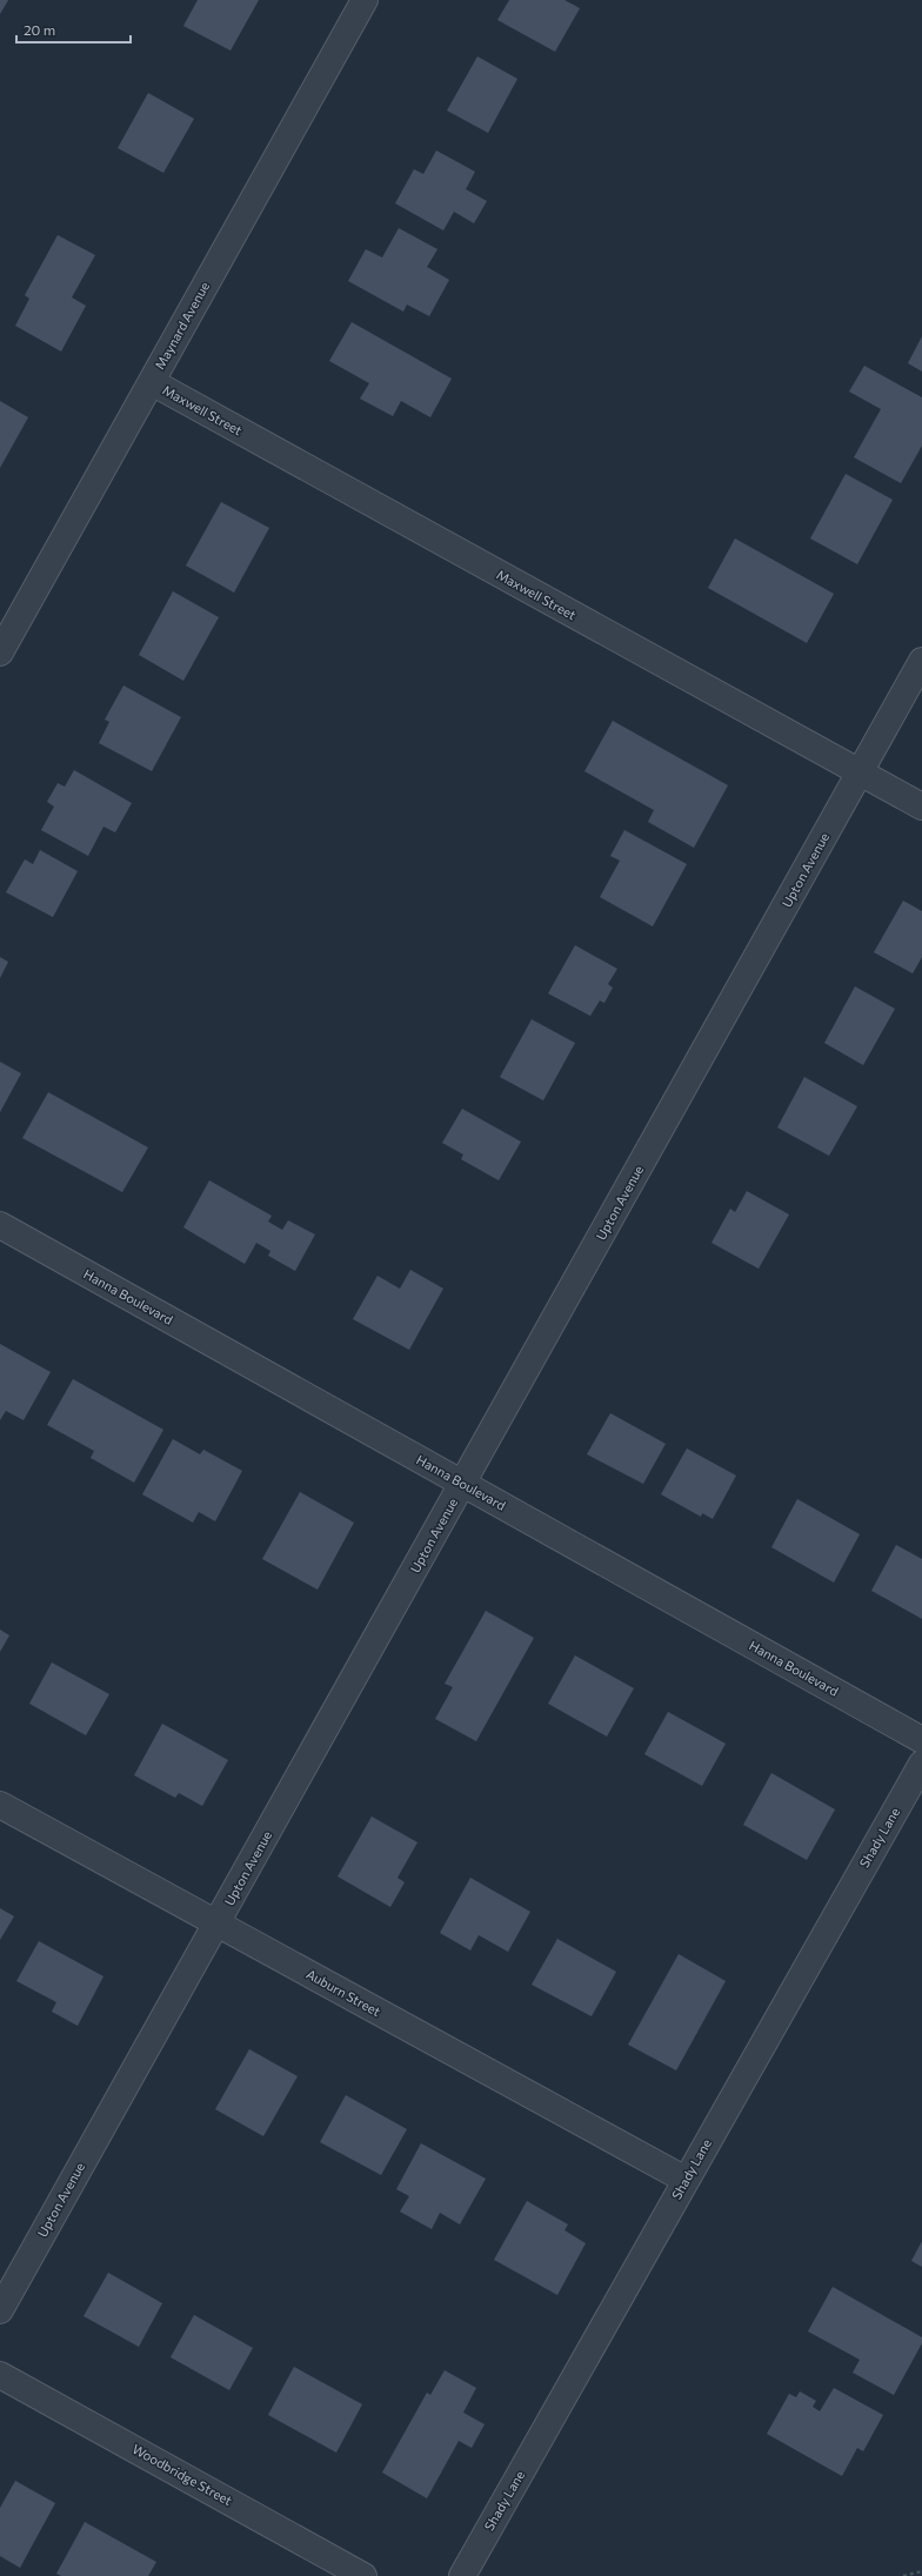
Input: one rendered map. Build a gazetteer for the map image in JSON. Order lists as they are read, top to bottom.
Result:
{
  "streets": {
    "street": [
      "Maynard Avenue",
      "Maxwell Street",
      "Upton Avenue",
      "Hanna Boulevard",
      "Shady Lane",
      "Auburn Street",
      "Woodbridge Street"
    ]
  },
  "crossings": [
    ["Maynard Avenue", "Maxwell Street"],
    ["Maxwell Street", "Upton Avenue"],
    ["Upton Avenue", "Hanna Boulevard"],
    ["Upton Avenue", "Auburn Street"],
    ["Shady Lane", "Auburn Street"]
  ],
  "scale_bar": "20 m"
}
